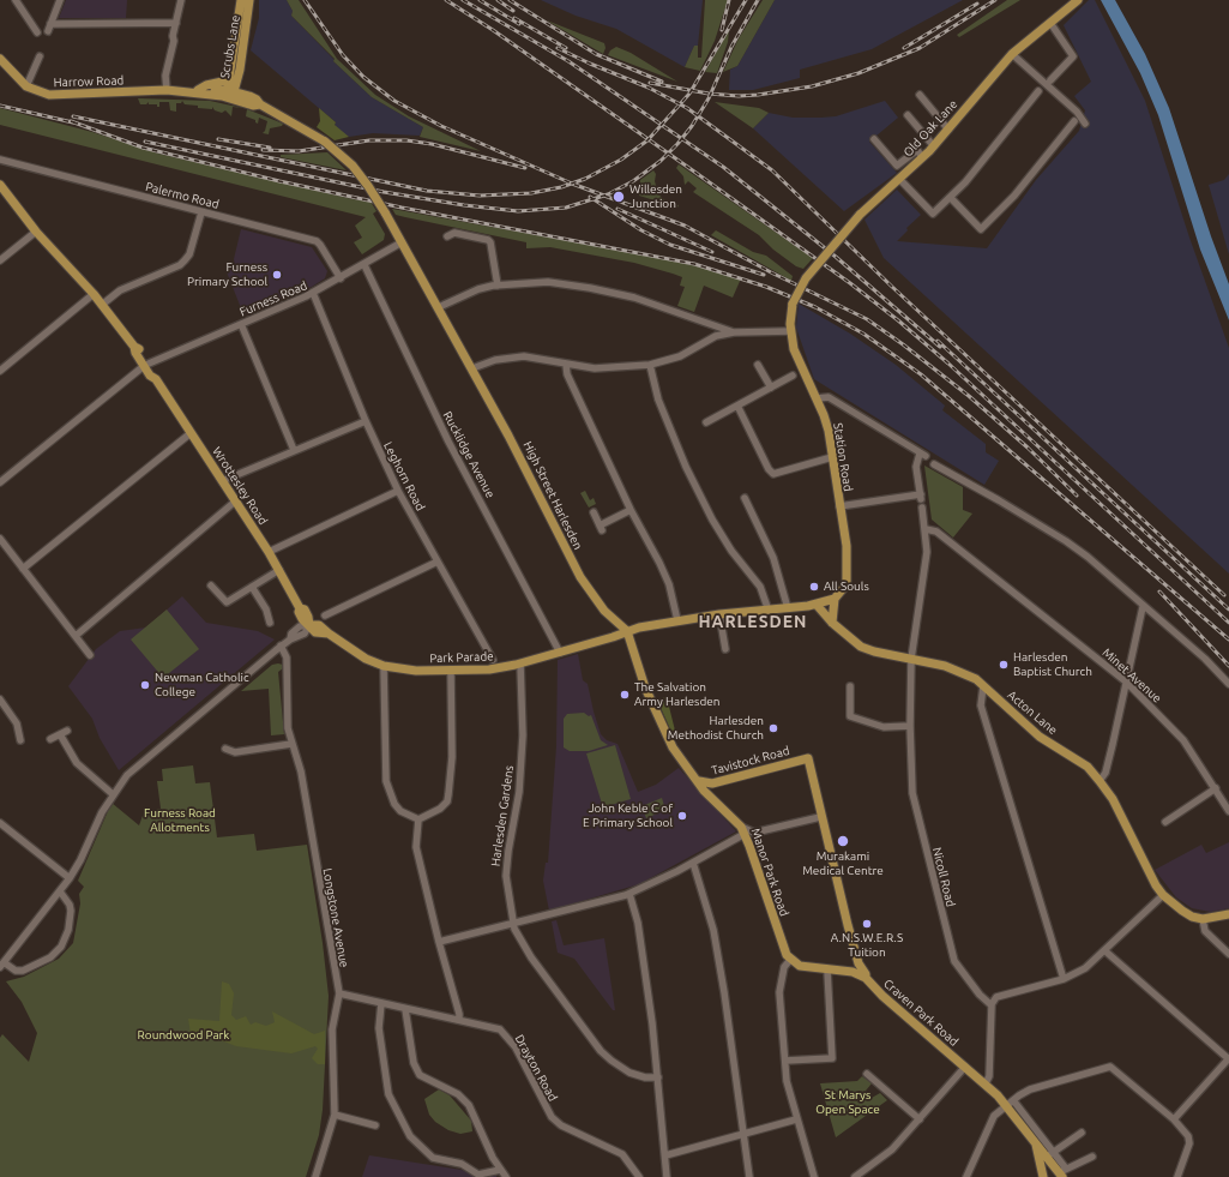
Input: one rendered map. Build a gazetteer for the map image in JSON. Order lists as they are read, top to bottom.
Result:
{
  "streets": {
    "main road": [
      "Scrubs Lane",
      "Harrow Road",
      "Old Oak Lane",
      "Station Road",
      "Wrottesley Road",
      "High Street Harlesden",
      "Park Parade",
      "Acton Lane",
      "Tavistock Road",
      "Manor Park Road",
      "Craven Park Road"
    ],
    "street": [
      "Palermo Road",
      "Furness Road",
      "Rucklidge Avenue",
      "Leghorn Road",
      "Minet Avenue",
      "Harlesden Gardens",
      "Nicoll Road",
      "Longstone Avenue",
      "Drayton Road"
    ]
  },
  "crossings": [
    ["Scrubs Lane", "Harrow Road"],
    ["Harrow Road", "Furness Road"],
    ["Harrow Road", "High Street Harlesden"],
    ["Old Oak Lane", "Station Road"],
    ["Palermo Road", "Furness Road"],
    ["Furness Road", "Rucklidge Avenue"],
    ["Furness Road", "Leghorn Road"],
    ["Furness Road", "Wrottesley Road"],
    ["Furness Road", "High Street Harlesden"],
    ["Rucklidge Avenue", "Park Parade"],
    ["Wrottesley Road", "Park Parade"],
    ["High Street Harlesden", "Park Parade"],
    ["High Street Harlesden", "Manor Park Road"],
    ["Park Parade", "Harlesden Gardens"],
    ["Park Parade", "Manor Park Road"],
    ["Minet Avenue", "Nicoll Road"],
    ["Acton Lane", "Nicoll Road"],
    ["Tavistock Road", "Manor Park Road"],
    ["Tavistock Road", "Craven Park Road"],
    ["Longstone Avenue", "Drayton Road"]
  ],
  "districts": ["HARLESDEN"],
  "parks": ["Furness Road Allotments", "Roundwood Park", "St Marys Open Space"],
  "places": [
    "Willesden Junction",
    "Furness Primary School",
    "All Souls",
    "Harlesden Baptist Church",
    "Newman Catholic College",
    "The Salvation Army Harlesden",
    "Harlesden Methodist Church",
    "John Keble C of E Primary School",
    "Murakami Medical Centre",
    "A.N.S.W.E.R.S Tuition"
  ]
}
